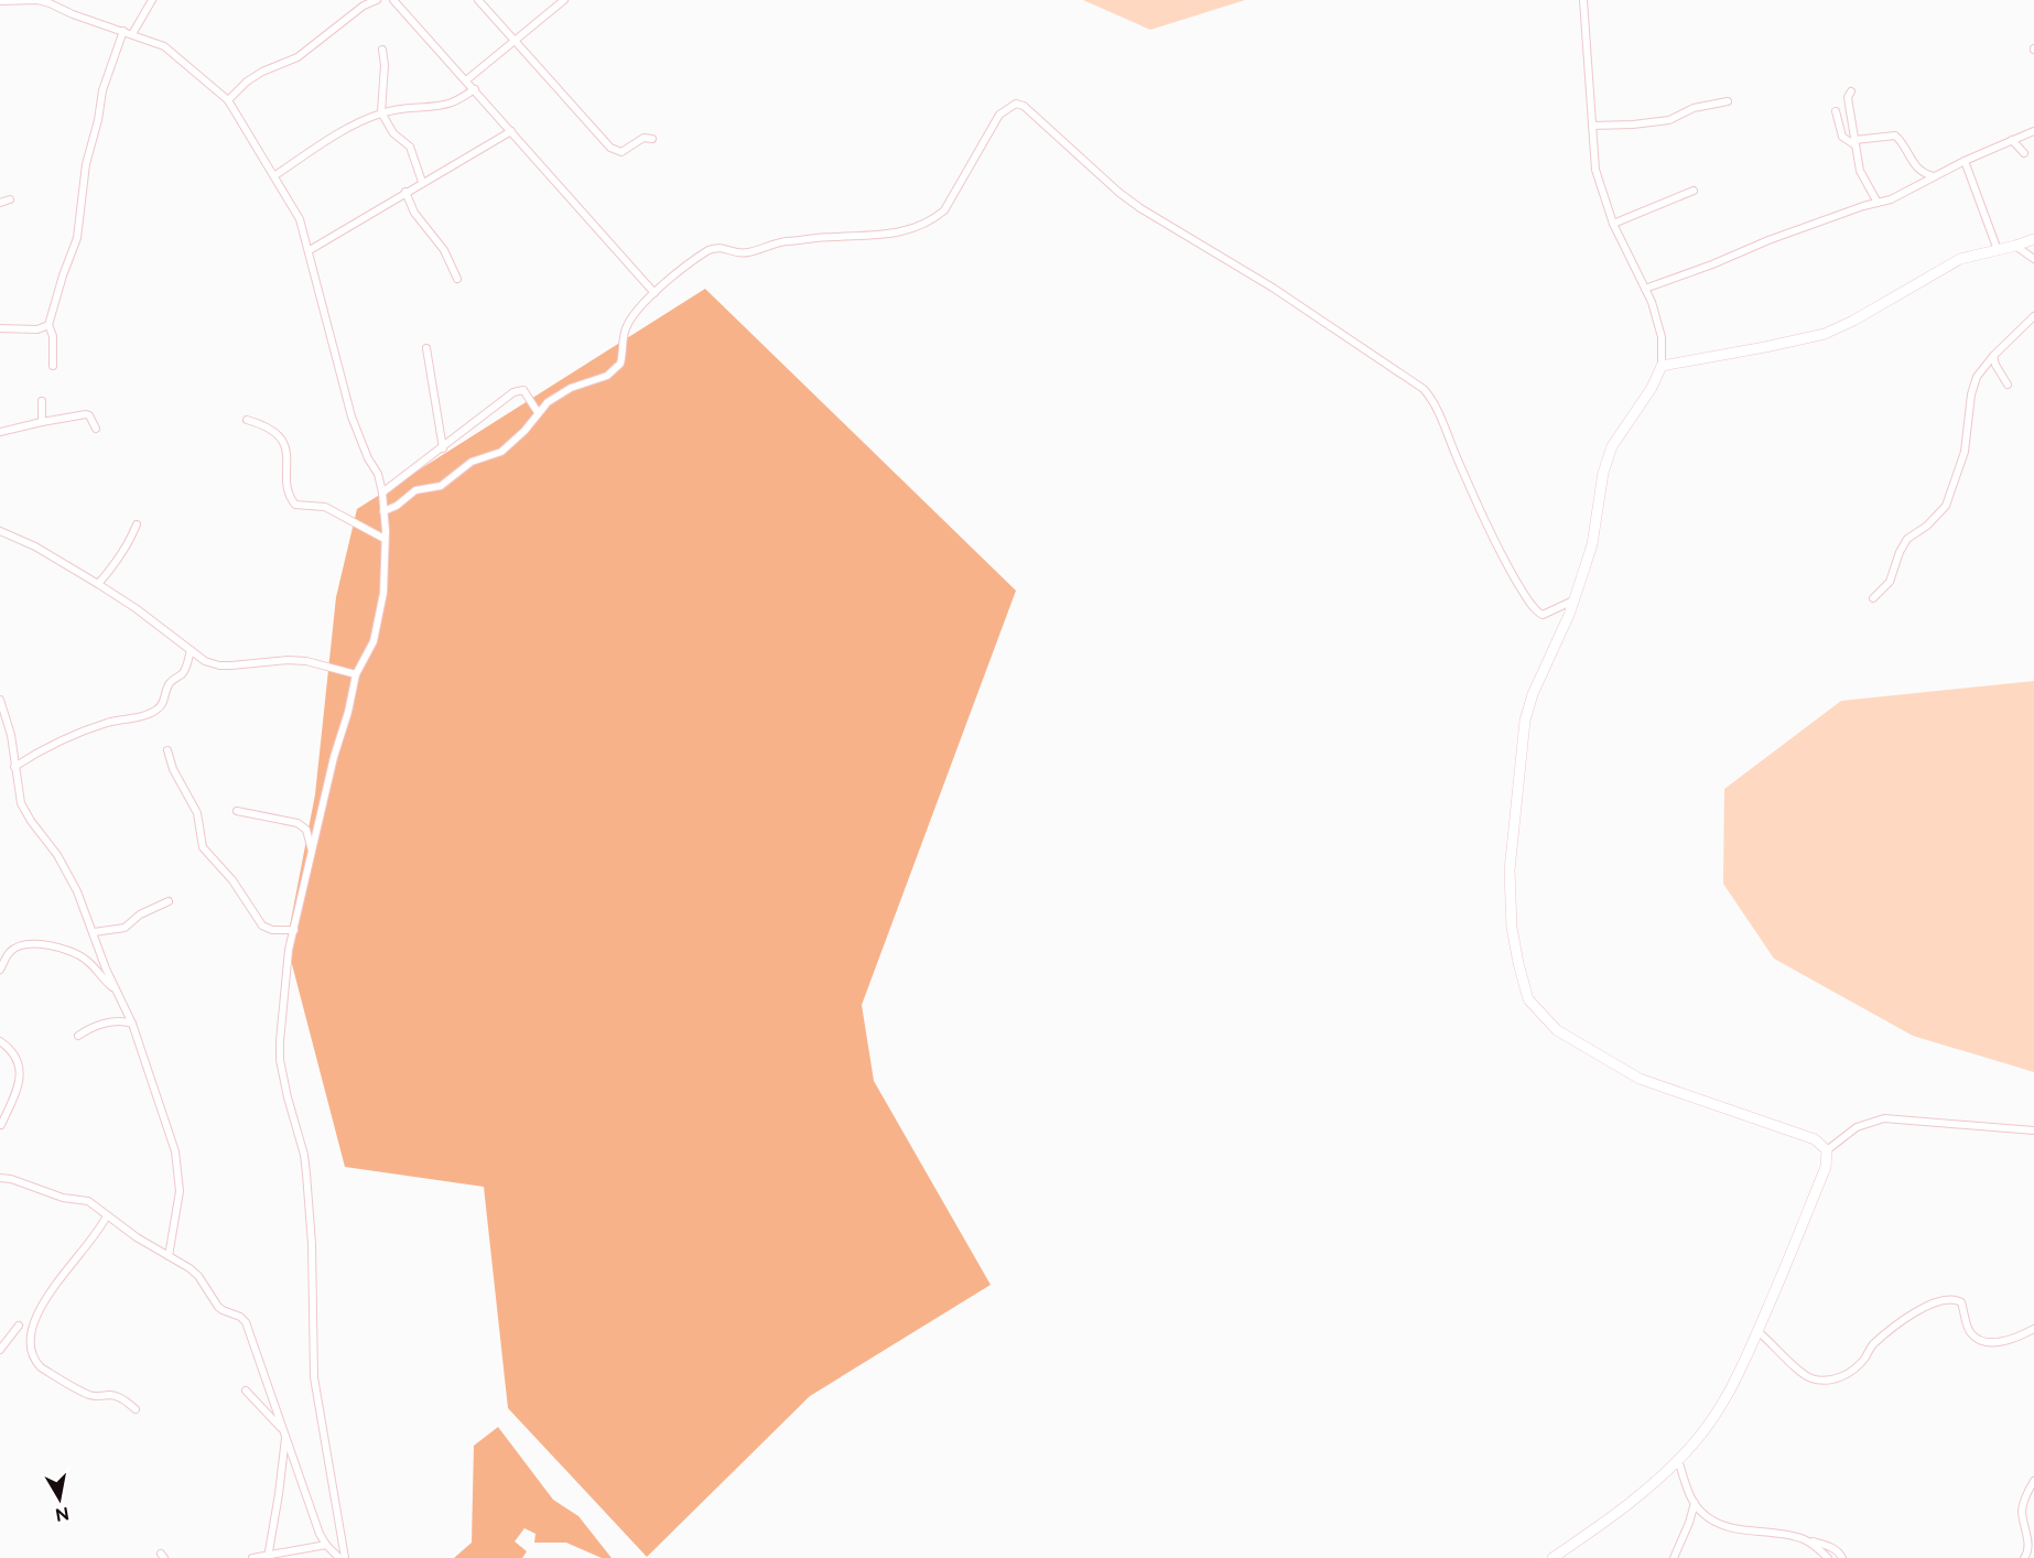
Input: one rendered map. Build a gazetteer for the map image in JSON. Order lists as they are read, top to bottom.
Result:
{
  "north": "bottom"
}
